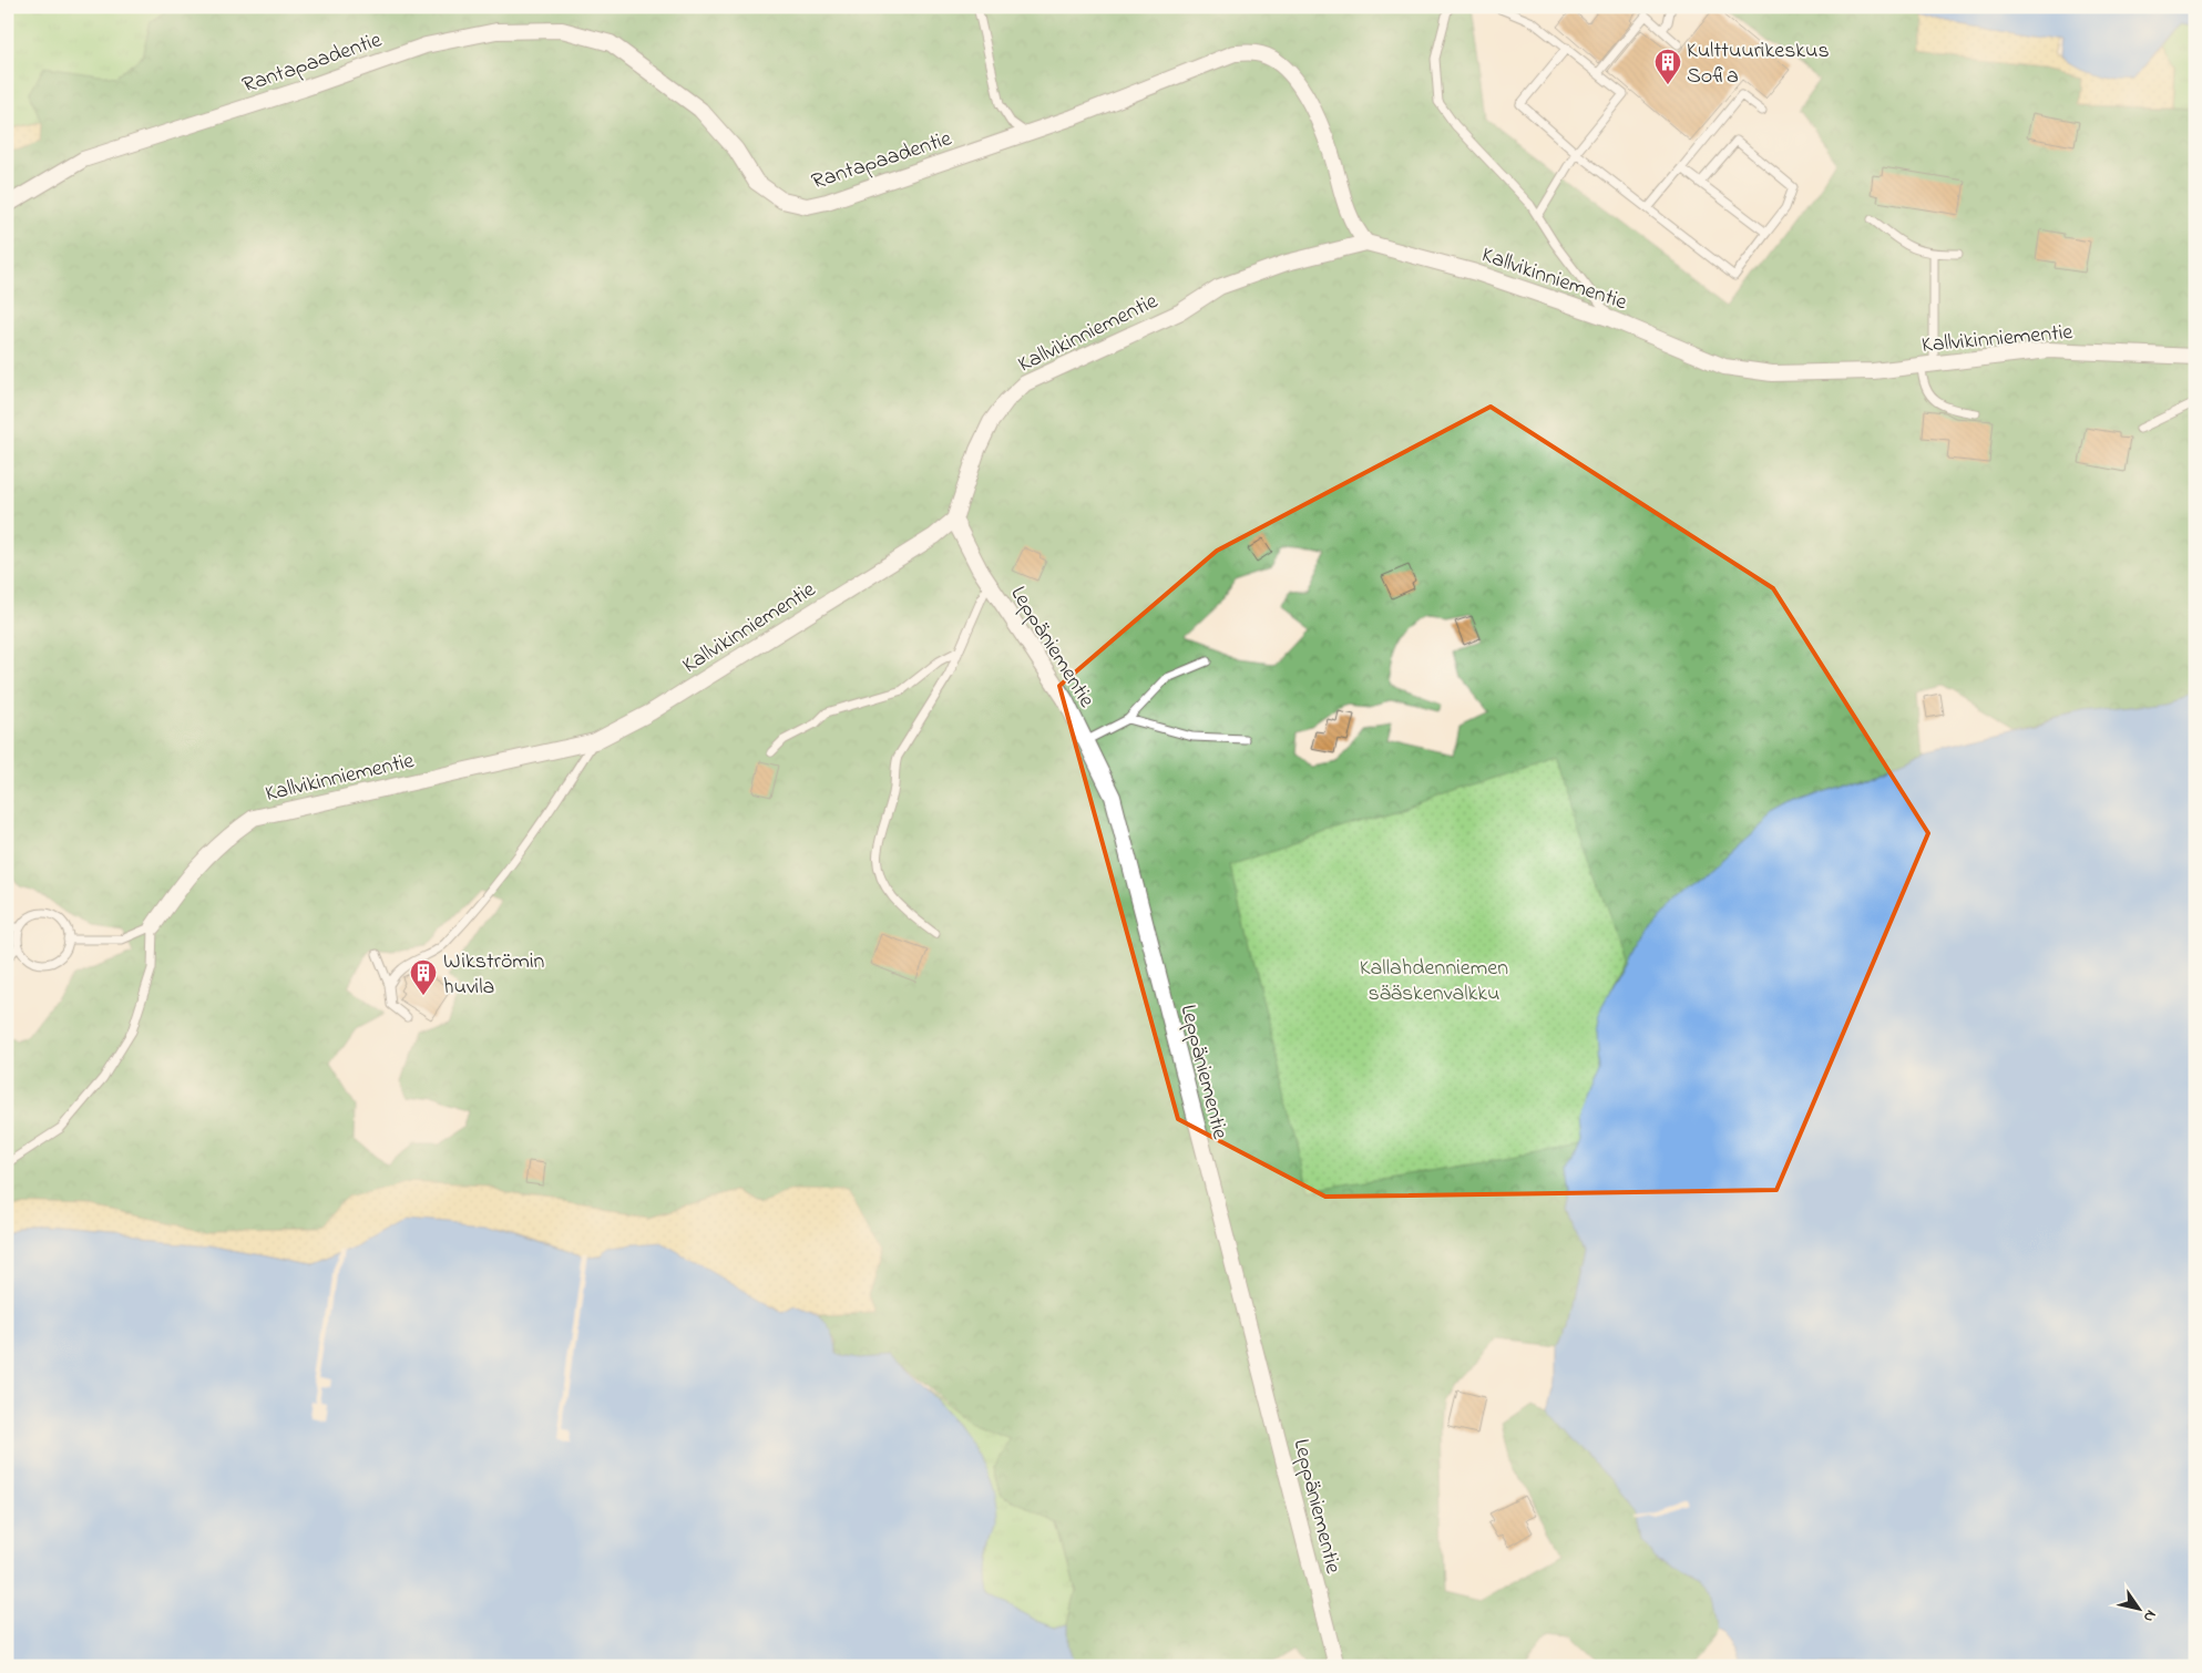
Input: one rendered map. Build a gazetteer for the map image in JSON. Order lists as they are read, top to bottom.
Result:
{
  "streets": {
    "street": ["Rantapaadentie", "Kallvikinniementie", "Leppäniementie"]
  },
  "crossings": [
    ["Rantapaadentie", "Kallvikinniementie"],
    ["Kallvikinniementie", "Leppäniementie"]
  ],
  "parks": ["Kallahdenniemen sääskenvalkku"],
  "places": {
    "building": ["Kulttuurikeskus Sofia", "Wikströmin huvila"]
  },
  "north": "bottom right"
}
